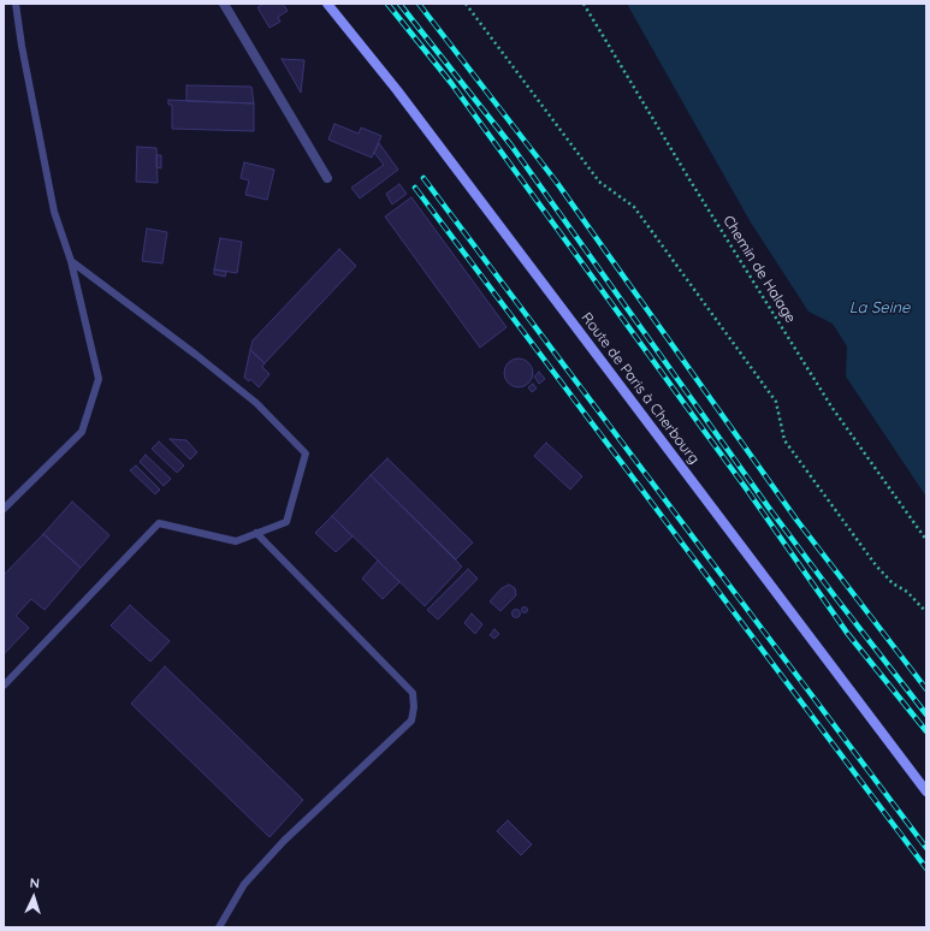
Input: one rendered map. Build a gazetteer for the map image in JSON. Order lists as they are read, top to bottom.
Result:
{
  "streets": {
    "main road": ["Route de Paris à Cherbourg"],
    "path": ["Chemin de Halage"]
  },
  "water": ["La Seine"],
  "north": "top"
}
